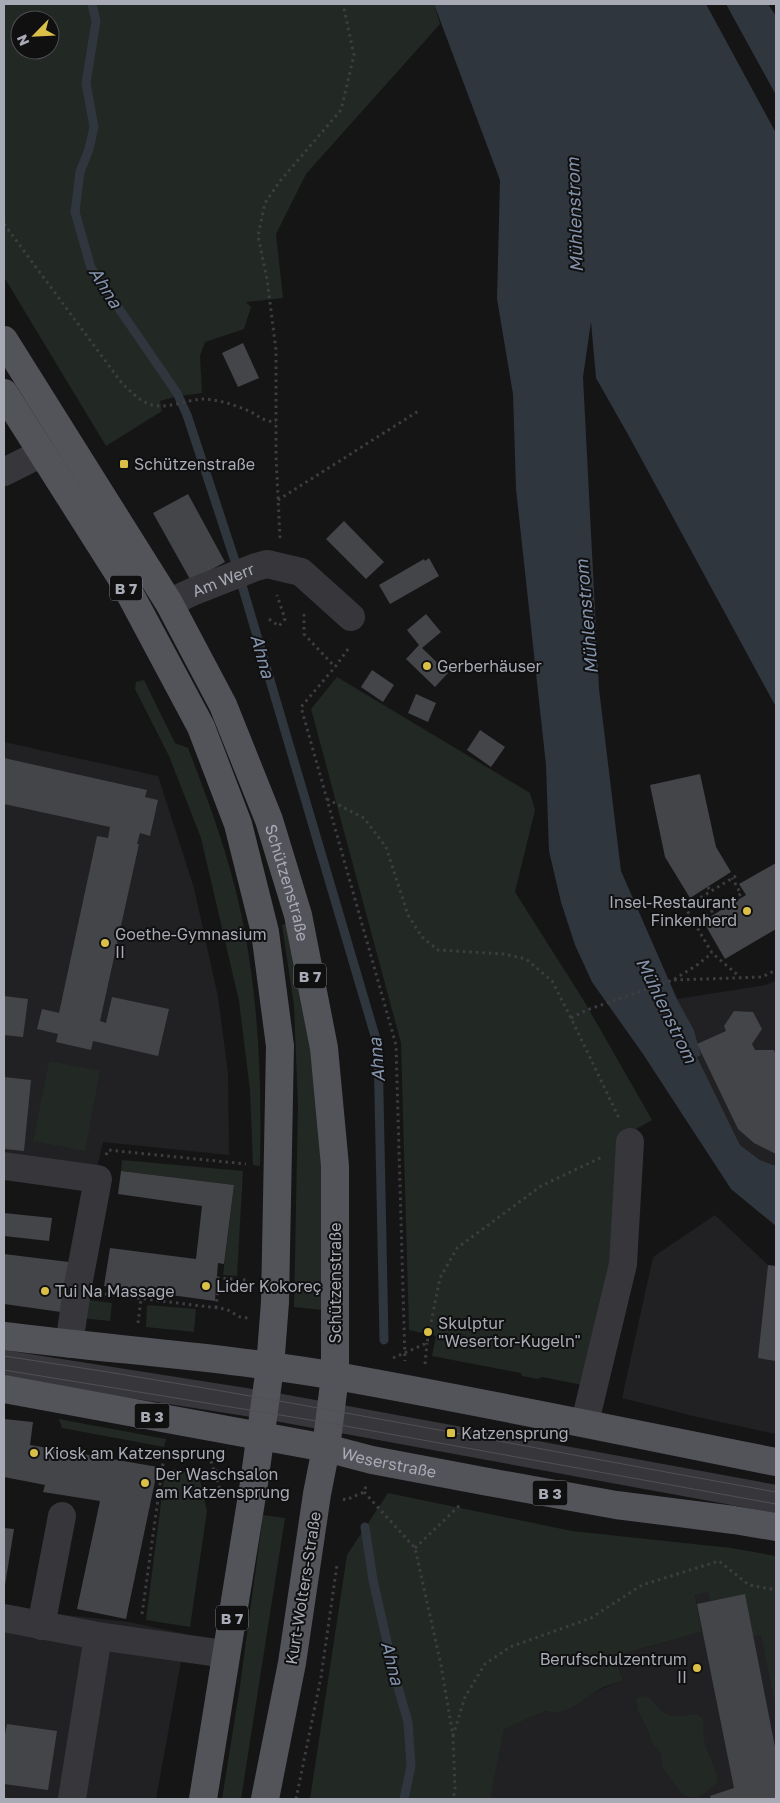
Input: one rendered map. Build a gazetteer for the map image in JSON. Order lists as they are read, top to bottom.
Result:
{
  "streets": {
    "main road": [
      "B 7",
      "Schützenstraße",
      "B 3",
      "Weserstraße",
      "Kurt-Wolters-Straße"
    ],
    "street": ["Am Werr"]
  },
  "crossings": [
    ["Am Werr", "Schützenstraße"],
    ["B 7", "Schützenstraße"],
    ["B 7", "Weserstraße"],
    ["Schützenstraße", "Kurt-Wolters-Straße"],
    ["Weserstraße", "Kurt-Wolters-Straße"]
  ],
  "water": ["Mühlenstrom", "Ahna"],
  "places": {
    "transit": ["Schützenstraße", "Katzensprung"],
    "other": [
      "Gerberhäuser",
      "Insel-Restaurant Finkenherd",
      "Goethe-Gymnasium II",
      "Lider Kokoreç",
      "Tui Na Massage",
      "Skulptur \"Wesertor-Kugeln\"",
      "Kiosk am Katzensprung",
      "Der Waschsalon am Katzensprung",
      "Berufschulzentrum II"
    ]
  },
  "north": "bottom left"
}
